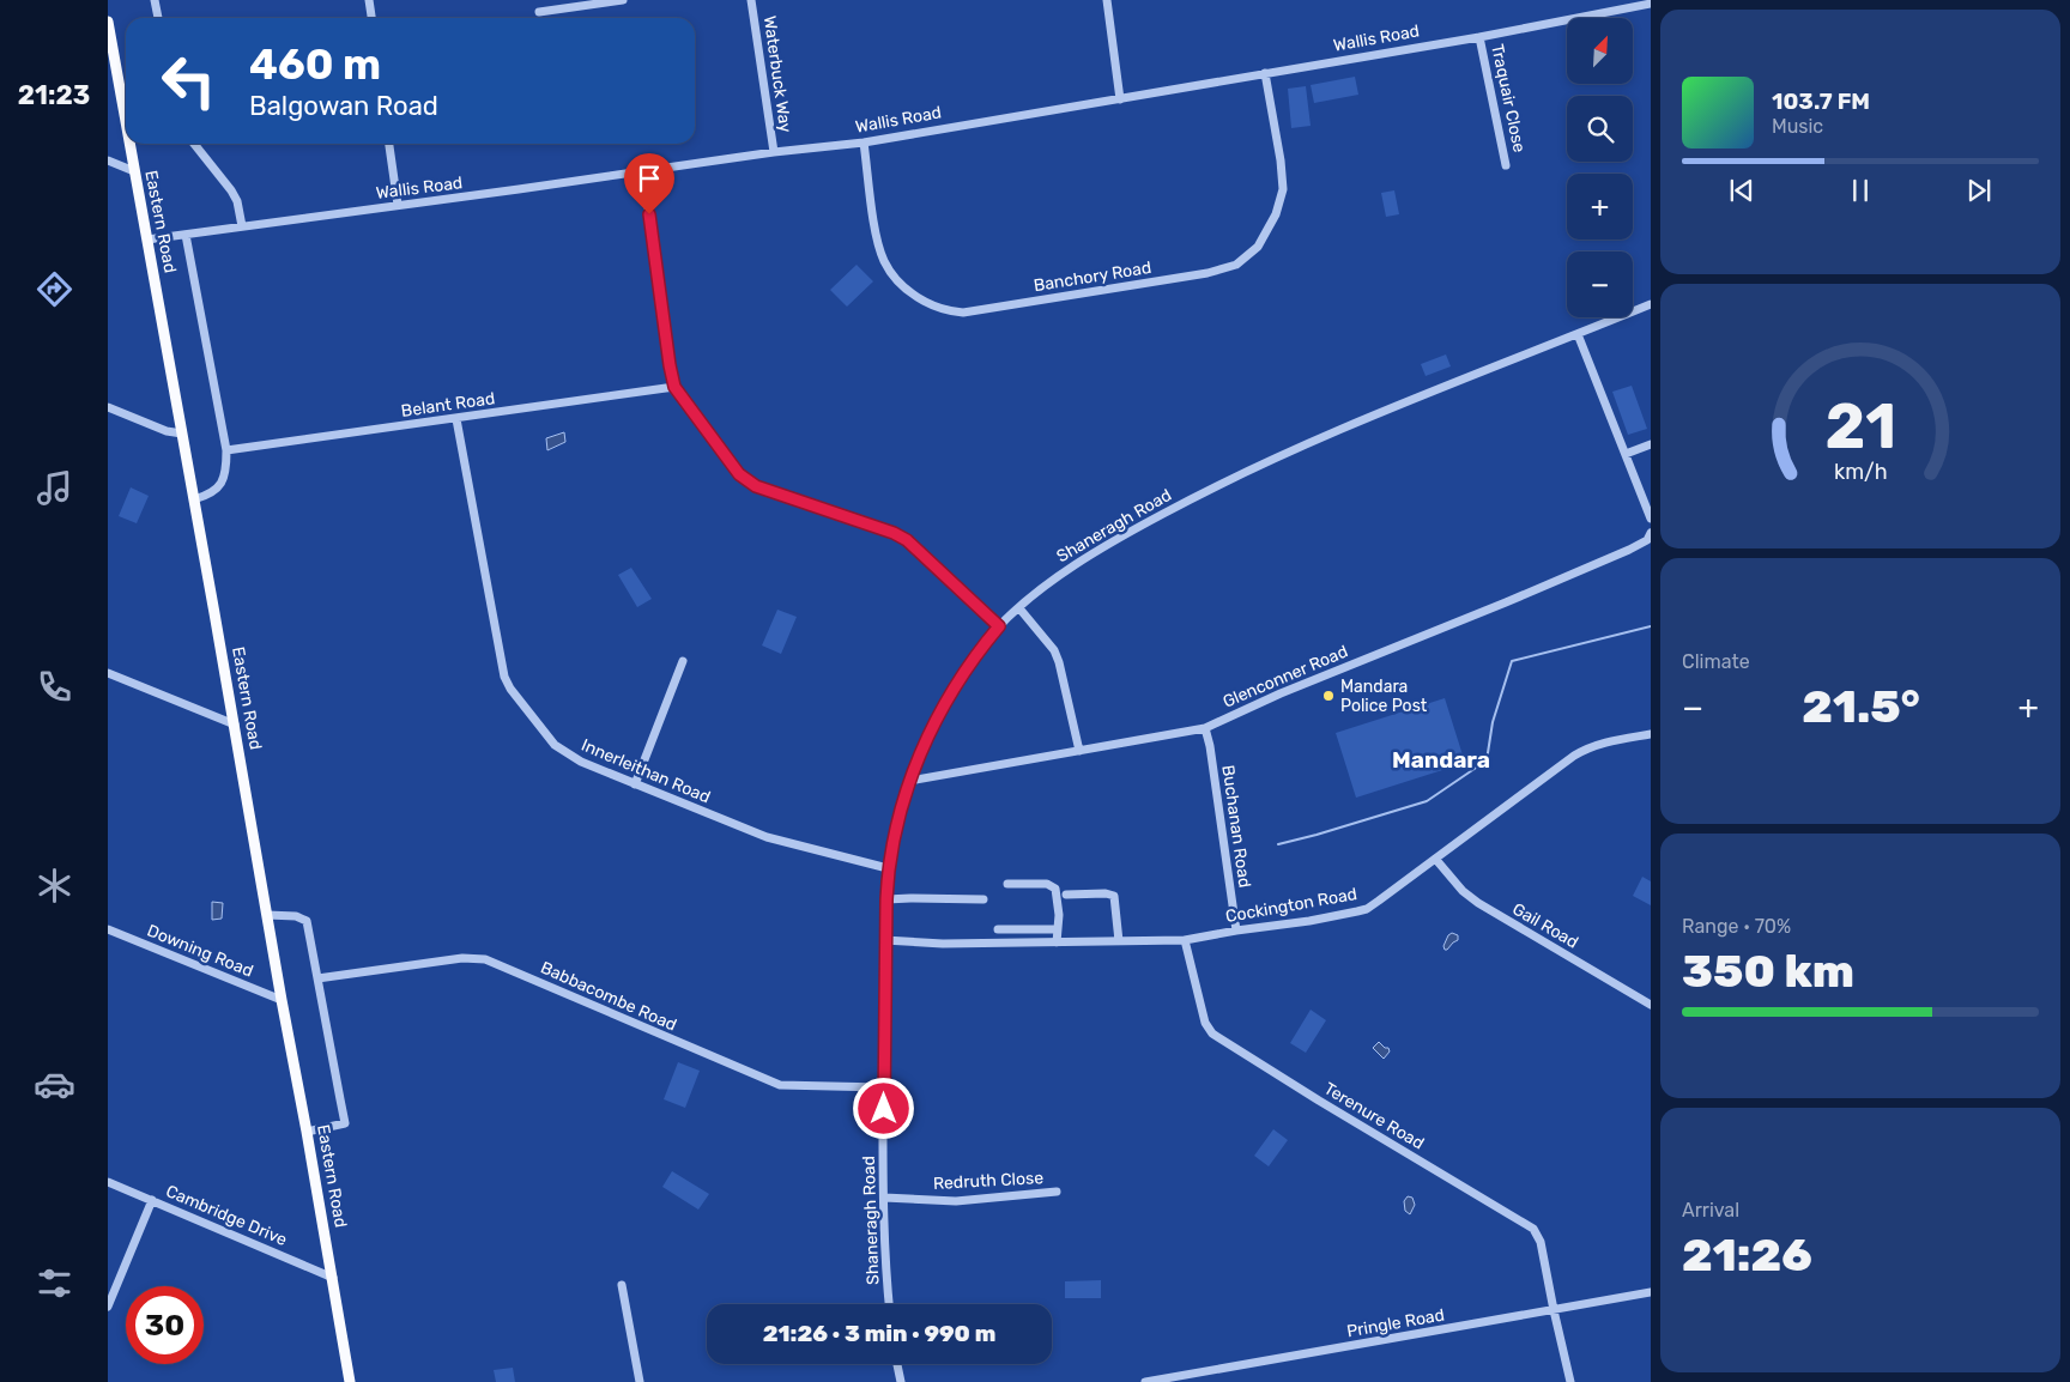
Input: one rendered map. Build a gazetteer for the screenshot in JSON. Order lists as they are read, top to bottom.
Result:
{
  "streets": {
    "main road": ["Eastern Road"],
    "street": [
      "Wallis Road",
      "Waterbuck Way",
      "Traquair Close",
      "Banchory Road",
      "Belant Road",
      "Shaneragh Road",
      "Glenconner Road",
      "Innerleithan Road",
      "Buchanan Road",
      "Cockington Road",
      "Gail Road",
      "Downing Road",
      "Babbacombe Road",
      "Terenure Road",
      "Redruth Close",
      "Cambridge Drive",
      "Pringle Road"
    ]
  },
  "crossings": [
    ["Wallis Road", "Waterbuck Way"],
    ["Wallis Road", "Traquair Close"],
    ["Wallis Road", "Eastern Road"],
    ["Wallis Road", "Banchory Road"],
    ["Eastern Road", "Downing Road"],
    ["Eastern Road", "Cambridge Drive"],
    ["Belant Road", "Innerleithan Road"],
    ["Shaneragh Road", "Glenconner Road"],
    ["Shaneragh Road", "Innerleithan Road"],
    ["Shaneragh Road", "Cockington Road"],
    ["Shaneragh Road", "Babbacombe Road"],
    ["Shaneragh Road", "Redruth Close"],
    ["Glenconner Road", "Buchanan Road"],
    ["Buchanan Road", "Cockington Road"],
    ["Cockington Road", "Gail Road"],
    ["Cockington Road", "Terenure Road"],
    ["Terenure Road", "Pringle Road"]
  ],
  "districts": ["Mandara"],
  "places": ["Mandara Police Post"],
  "north": "top right",
  "page": {
    "tabs": "21:23",
    "map_buttons": ["+", "−"],
    "turn": ["460 m", "Balgowan Road"],
    "song": ["103.7 FM", "Music"],
    "tile": [
      "Climate",
      ["Range · 70%", "350 km"],
      ["Arrival", "21:26"]
    ],
    "heat": ["−", "21.5°", "+"],
    "limit": "30",
    "trip": "21:26 · 3 min · 990 m",
    "gauge": ["21", "km/h"]
  }
}
